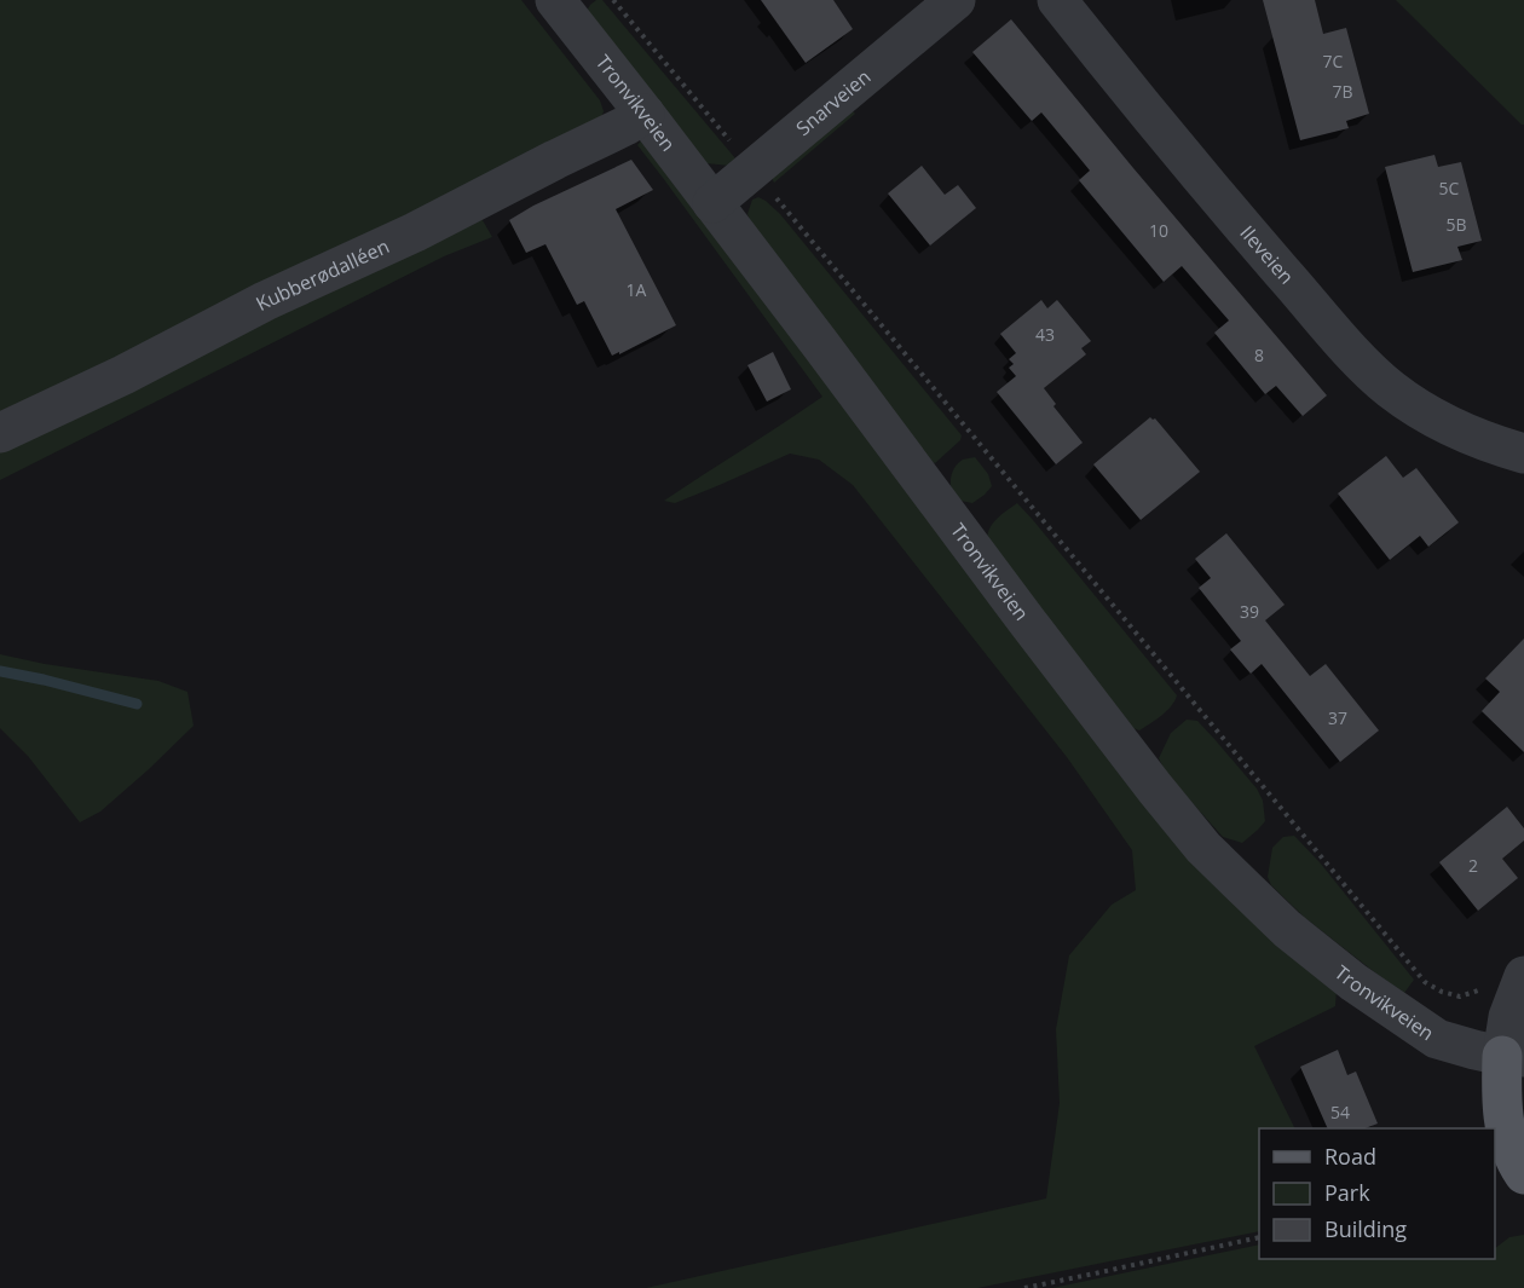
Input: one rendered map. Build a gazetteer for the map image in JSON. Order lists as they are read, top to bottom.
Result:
{
  "streets": {
    "street": [
      "Tronvikveien",
      "Snarveien",
      "Ileveien",
      "Kubberødalléen"
    ]
  },
  "crossings": [
    ["Tronvikveien", "Snarveien"],
    ["Tronvikveien", "Kubberødalléen"]
  ],
  "house_numbers": [
    "7C",
    "7B",
    "5C",
    "5B",
    "10",
    "1A",
    "43",
    "8",
    "39",
    "37",
    "2",
    "54"
  ],
  "legend": ["Road", "Park", "Building"]
}
